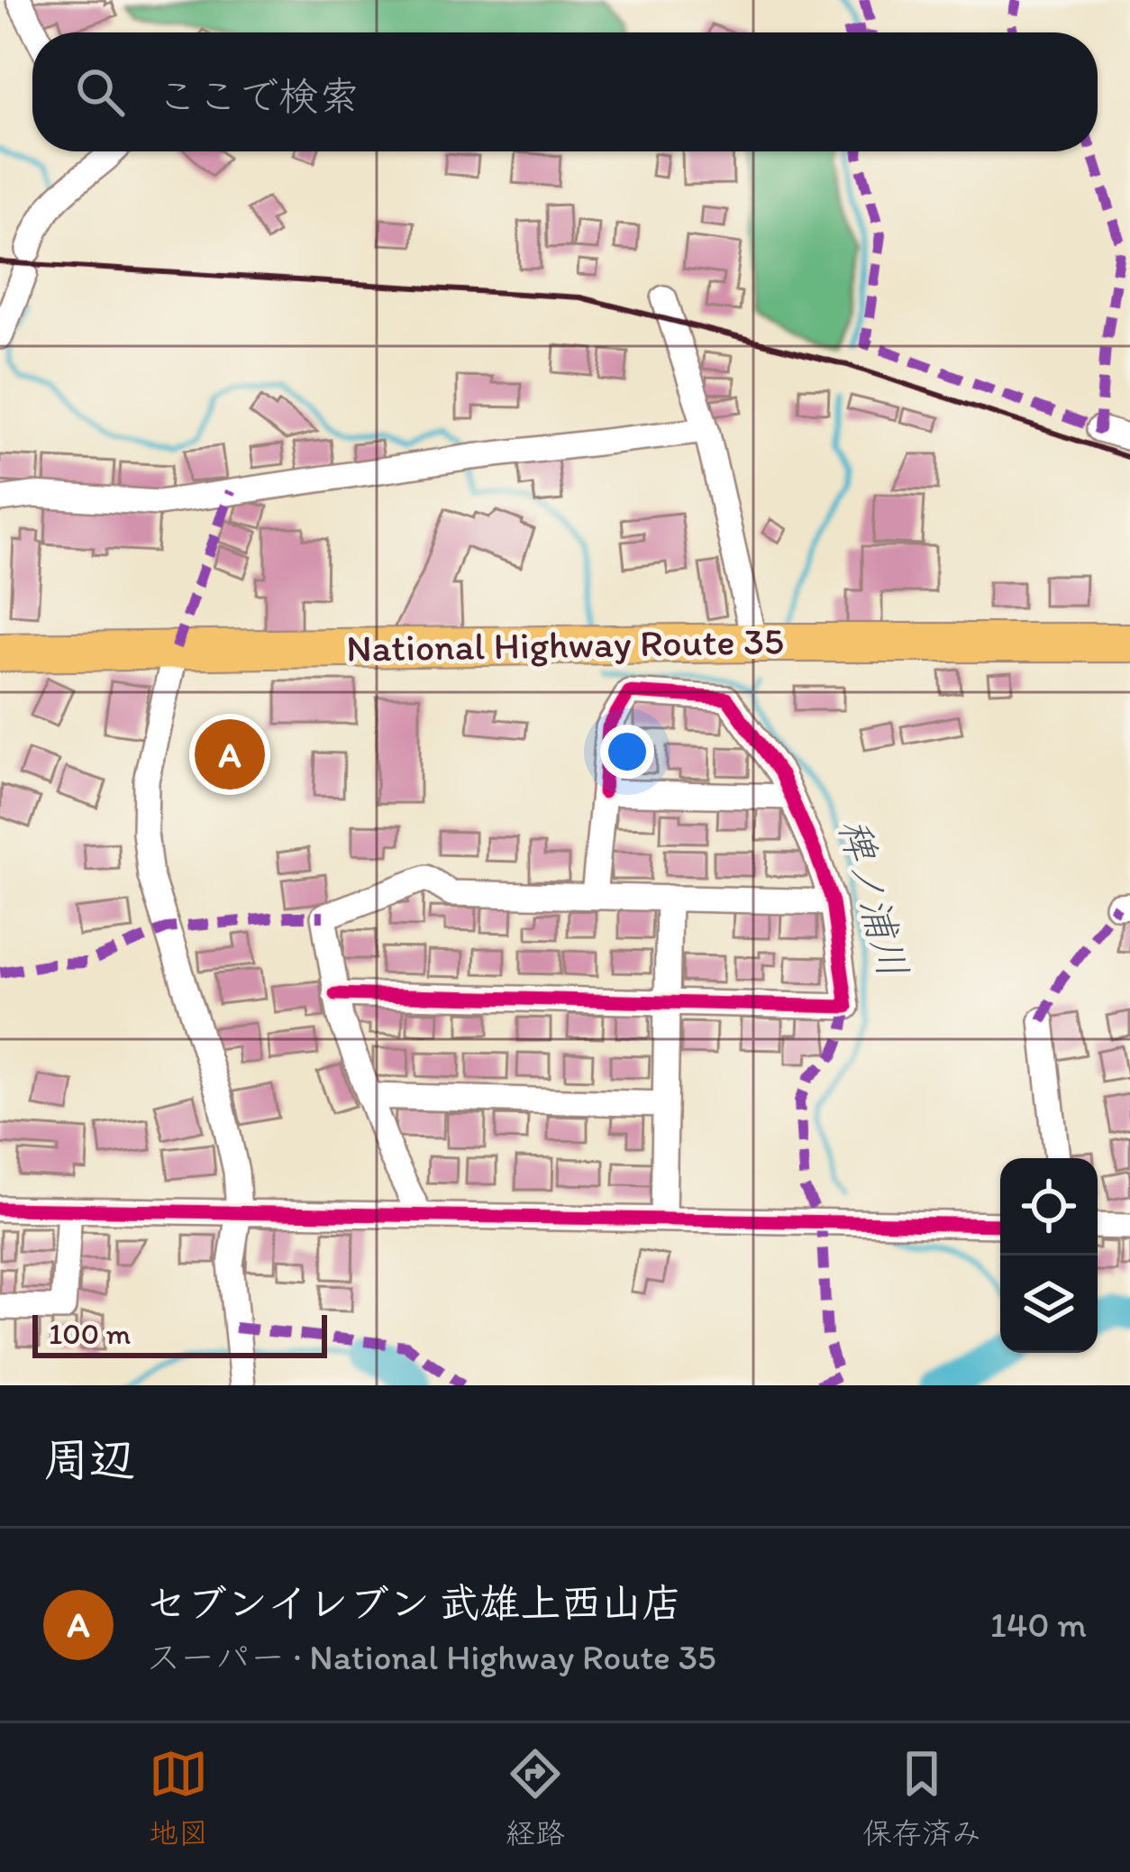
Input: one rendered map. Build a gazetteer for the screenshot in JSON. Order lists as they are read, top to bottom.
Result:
{
  "streets": {
    "highway": ["National Highway Route 35"]
  },
  "water": ["稗ノ浦川"],
  "scale_bar": "100 m",
  "page": {
    "search": "ここで検索",
    "pins": "A",
    "scale": "100 m",
    "heading": "周辺",
    "list": [
      {
        "mark": "A",
        "name": "セブンイレブン 武雄上西山店",
        "note": "スーパー · National Highway Route 35",
        "value": "140 m"
      }
    ],
    "nav": ["地図", "経路", "保存済み"]
  }
}
